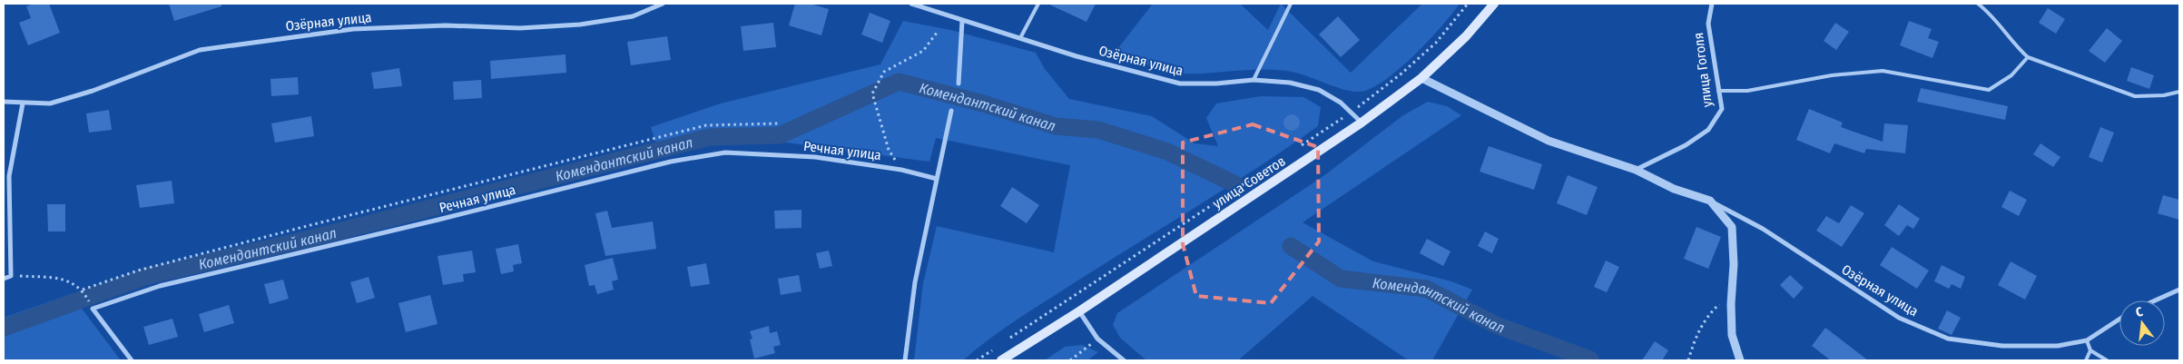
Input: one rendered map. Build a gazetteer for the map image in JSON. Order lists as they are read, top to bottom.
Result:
{
  "streets": {
    "main road": ["улица Советов"],
    "street": ["Озёрная улица", "улица Гоголя", "Речная улица"]
  },
  "crossings": [
    ["Озёрная улица", "улица Советов"]
  ],
  "water": ["Комендантский канал"],
  "north": "top"
}
